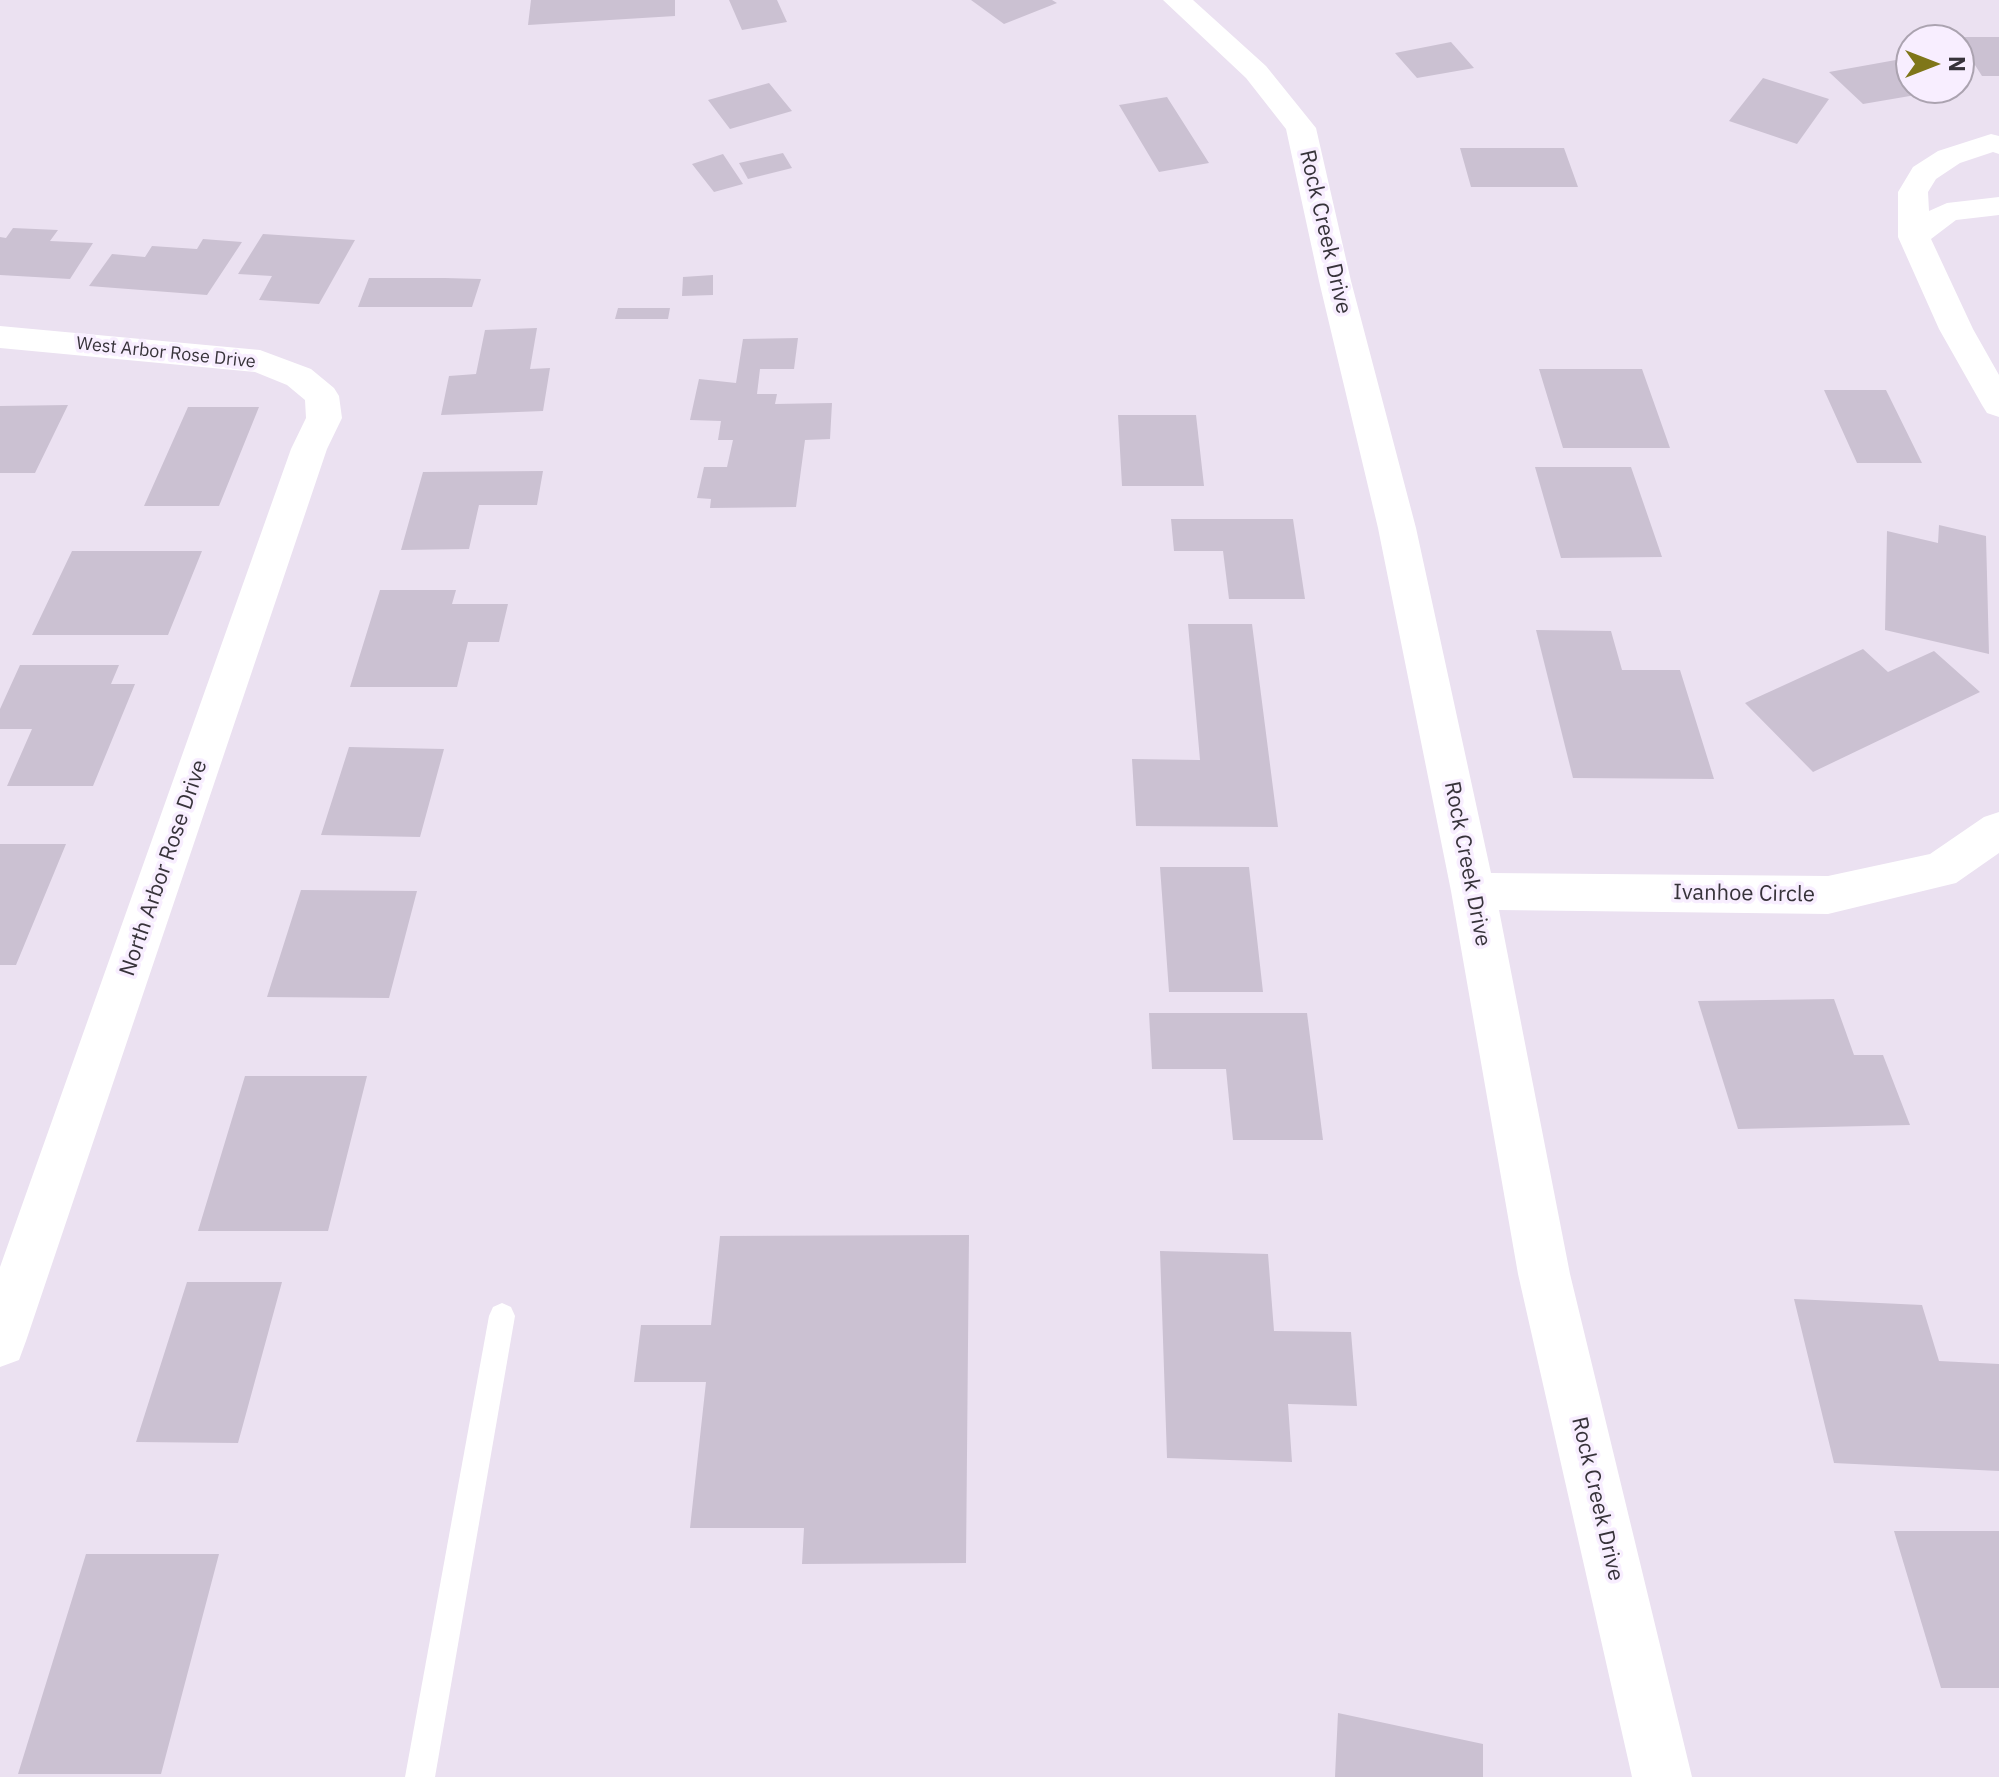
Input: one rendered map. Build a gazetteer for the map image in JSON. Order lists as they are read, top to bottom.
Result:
{
  "streets": {
    "street": [
      "Rock Creek Drive",
      "West Arbor Rose Drive",
      "North Arbor Rose Drive",
      "Ivanhoe Circle"
    ]
  },
  "crossings": [
    ["Rock Creek Drive", "Ivanhoe Circle"],
    ["West Arbor Rose Drive", "North Arbor Rose Drive"]
  ],
  "north": "right"
}
